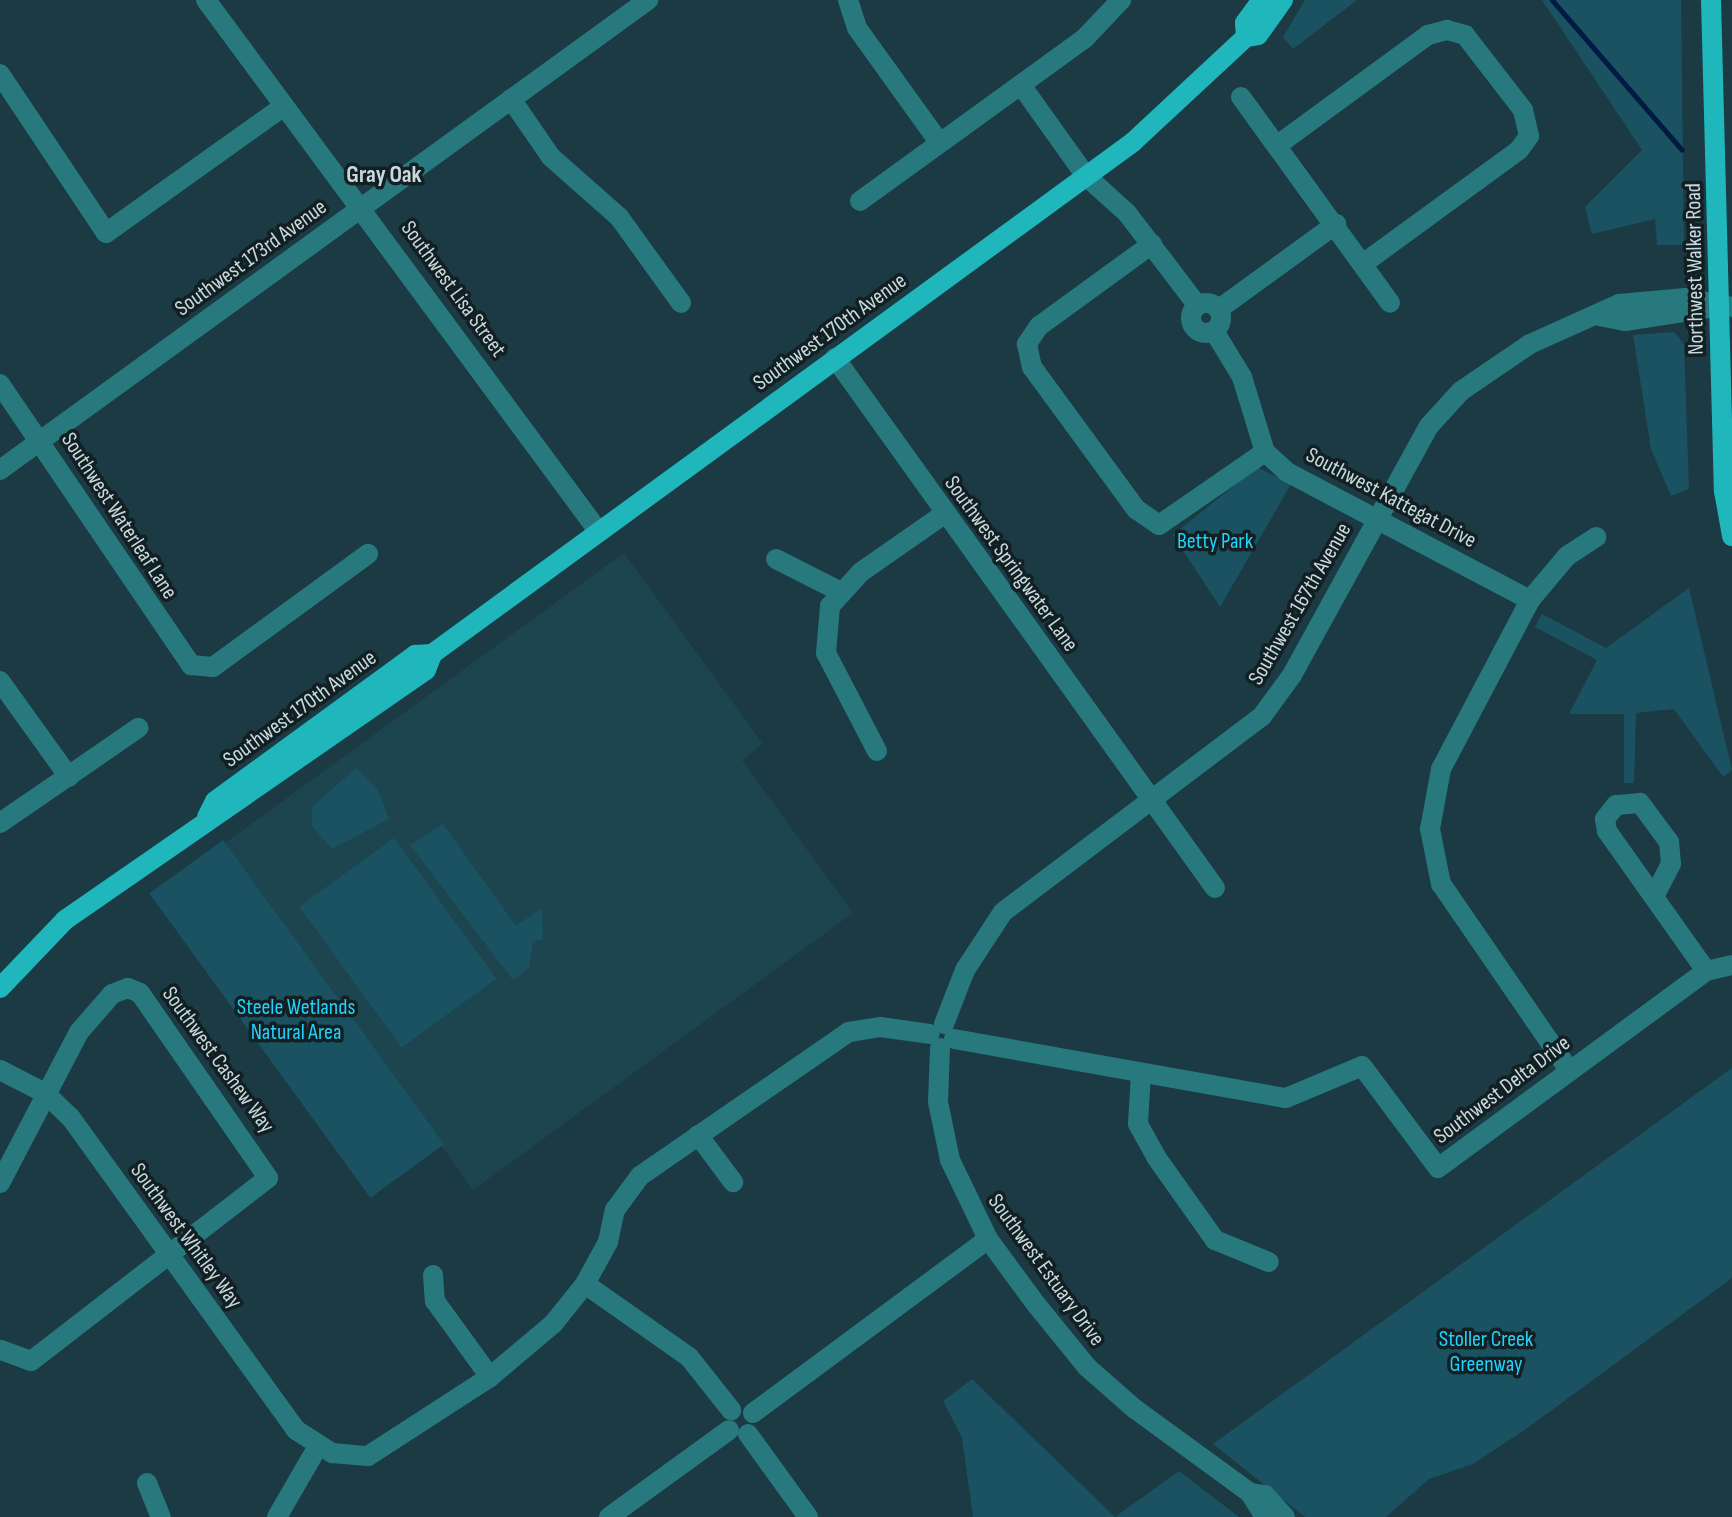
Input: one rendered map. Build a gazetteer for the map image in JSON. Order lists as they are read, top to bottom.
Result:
{
  "streets": {
    "main road": ["Northwest Walker Road", "Southwest 170th Avenue"],
    "street": [
      "Southwest 173rd Avenue",
      "Southwest Lisa Street",
      "Southwest Kattegat Drive",
      "Southwest Waterleaf Lane",
      "Southwest Springwater Lane",
      "Southwest 167th Avenue",
      "Southwest Cashew Way",
      "Southwest Delta Drive",
      "Southwest Whitley Way",
      "Southwest Estuary Drive"
    ]
  },
  "crossings": [
    ["Southwest 173rd Avenue", "Southwest Lisa Street"],
    ["Southwest 173rd Avenue", "Southwest Waterleaf Lane"],
    ["Northwest Walker Road", "Southwest 167th Avenue"],
    ["Southwest Lisa Street", "Southwest 170th Avenue"],
    ["Southwest 170th Avenue", "Southwest Springwater Lane"],
    ["Southwest Kattegat Drive", "Southwest 167th Avenue"],
    ["Southwest Springwater Lane", "Southwest 167th Avenue"],
    ["Southwest 167th Avenue", "Southwest Delta Drive"],
    ["Southwest 167th Avenue", "Southwest Estuary Drive"],
    ["Southwest Cashew Way", "Southwest Whitley Way"],
    ["Southwest Delta Drive", "Southwest Estuary Drive"]
  ],
  "districts": ["Gray Oak"],
  "parks": ["Betty Park", "Steele Wetlands Natural Area", "Stoller Creek Greenway"]
}
